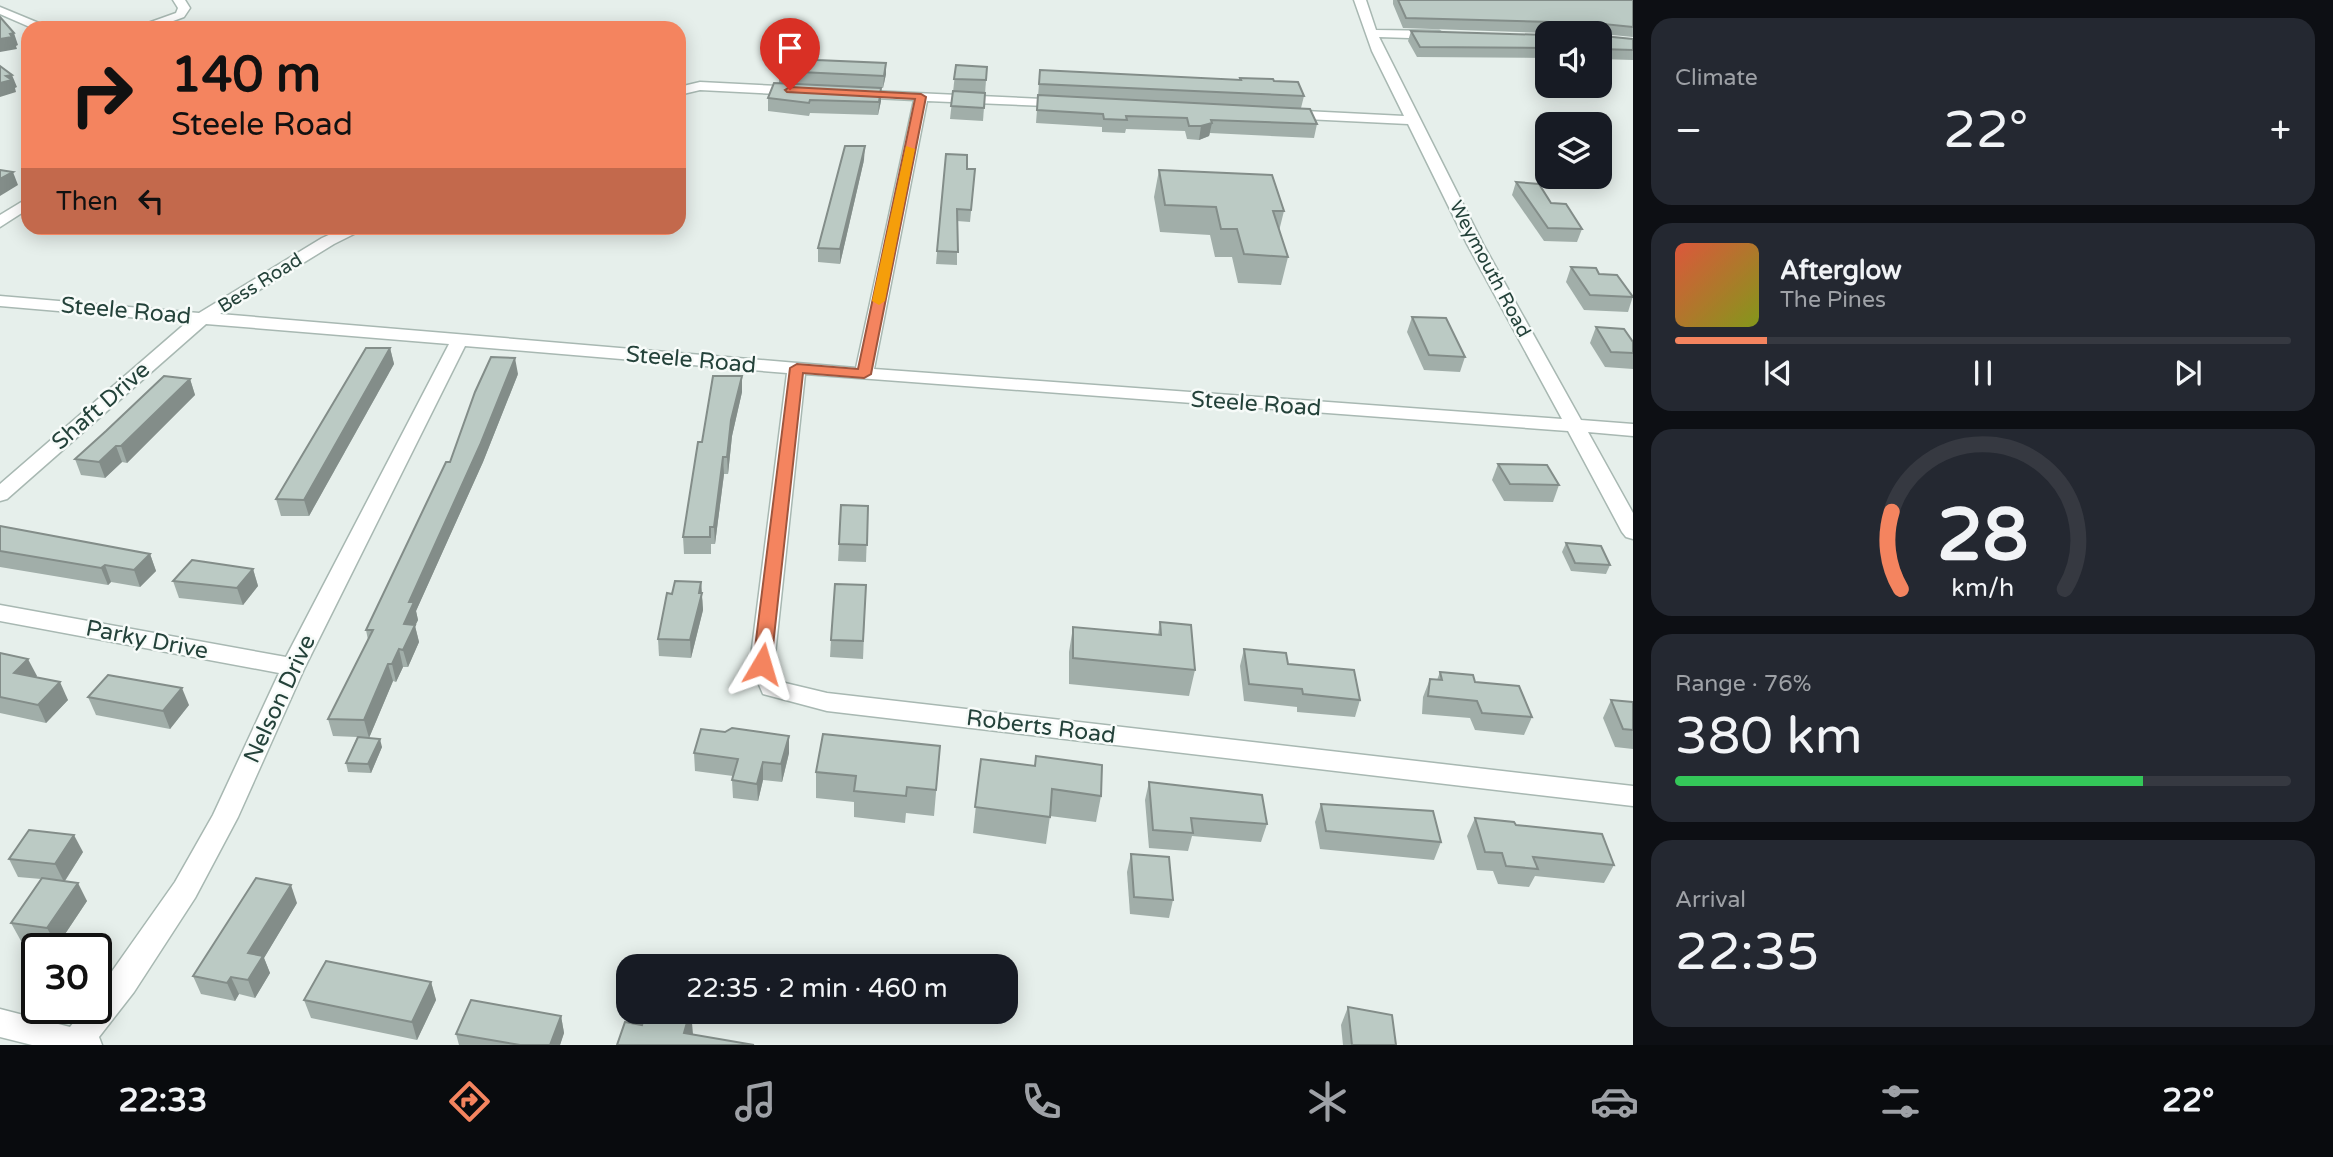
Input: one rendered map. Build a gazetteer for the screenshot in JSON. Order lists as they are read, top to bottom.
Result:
{
  "streets": {
    "street": [
      "Weymouth Road",
      "Bess Road",
      "Steele Road",
      "Shaft Drive",
      "Parky Drive",
      "Nelson Drive",
      "Roberts Road"
    ]
  },
  "crossings": [
    ["Weymouth Road", "Steele Road"],
    ["Bess Road", "Steele Road"],
    ["Bess Road", "Shaft Drive"],
    ["Steele Road", "Shaft Drive"],
    ["Steele Road", "Nelson Drive"],
    ["Steele Road", "Roberts Road"],
    ["Parky Drive", "Nelson Drive"]
  ],
  "page": {
    "tile": [
      "Climate",
      ["Range · 76%", "380 km"],
      ["Arrival", "22:35"]
    ],
    "turn": ["140 m", "Steele Road"],
    "heat": ["−", "22°", "+"],
    "then": "Then",
    "song": ["Afterglow", "The Pines"],
    "limit": "30",
    "trip": "22:35 · 2 min · 460 m",
    "tabs": ["22:33", "22°"],
    "gauge": ["28", "km/h"]
  }
}
